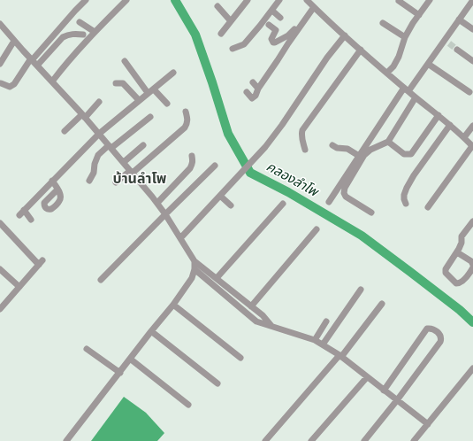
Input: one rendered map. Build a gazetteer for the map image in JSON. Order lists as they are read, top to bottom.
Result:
{
  "districts": ["บ้านลำโพ"],
  "water": ["คลองลำโพ"]
}
